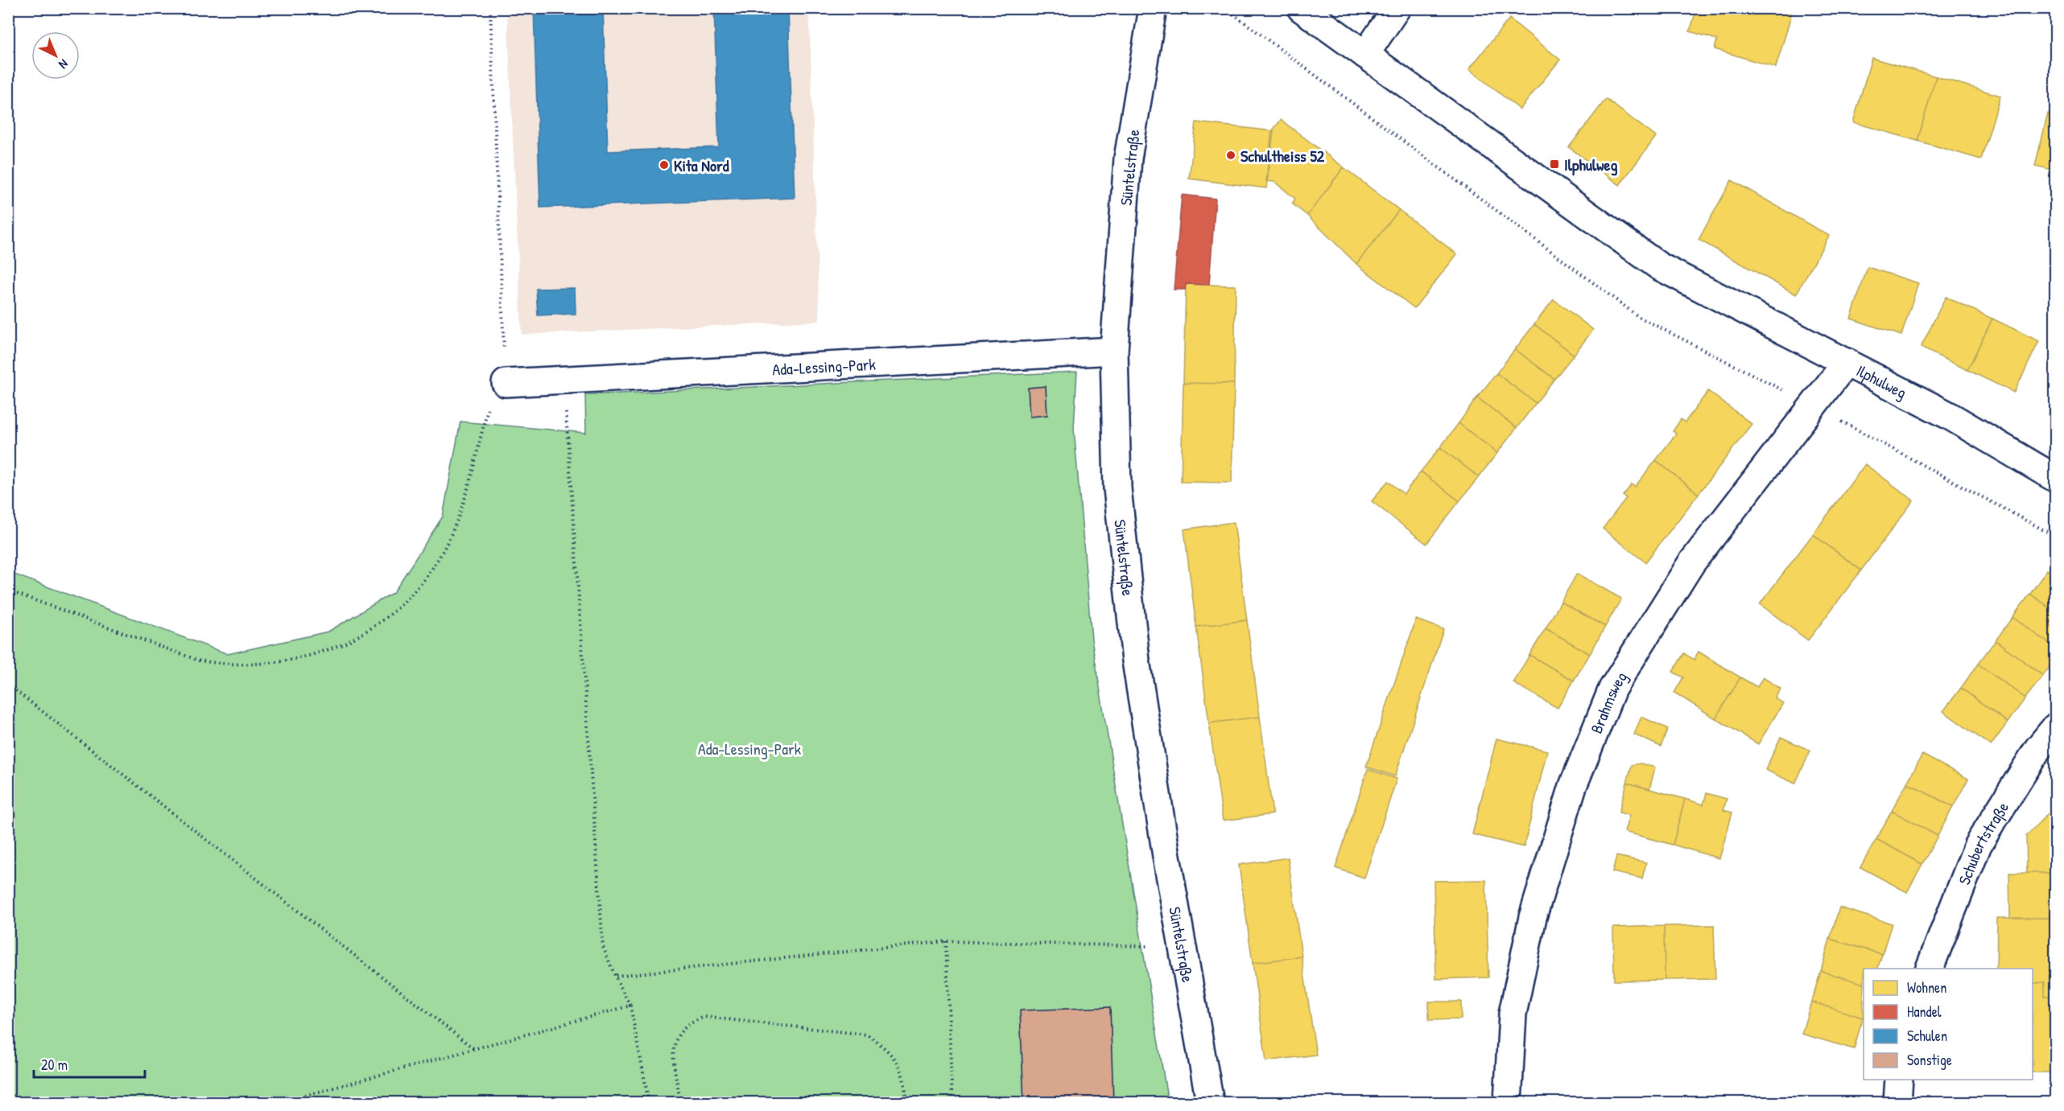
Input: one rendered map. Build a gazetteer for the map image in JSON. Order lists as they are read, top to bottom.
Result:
{
  "streets": {
    "street": [
      "Süntelstraße",
      "Ada-Lessing-Park",
      "Ilphulweg",
      "Brahmsweg",
      "Schubertstraße"
    ]
  },
  "crossings": [
    ["Süntelstraße", "Ada-Lessing-Park"],
    ["Ilphulweg", "Brahmsweg"]
  ],
  "parks": ["Ada-Lessing-Park"],
  "places": {
    "other": ["Schultheiss 52", "Kita Nord"],
    "transit": ["Ilphulweg"]
  },
  "legend": [
    "Wohnen",
    "Handel",
    "Schulen",
    "Sonstige"
  ],
  "scale_bar": "20 m",
  "north": "bottom right"
}
